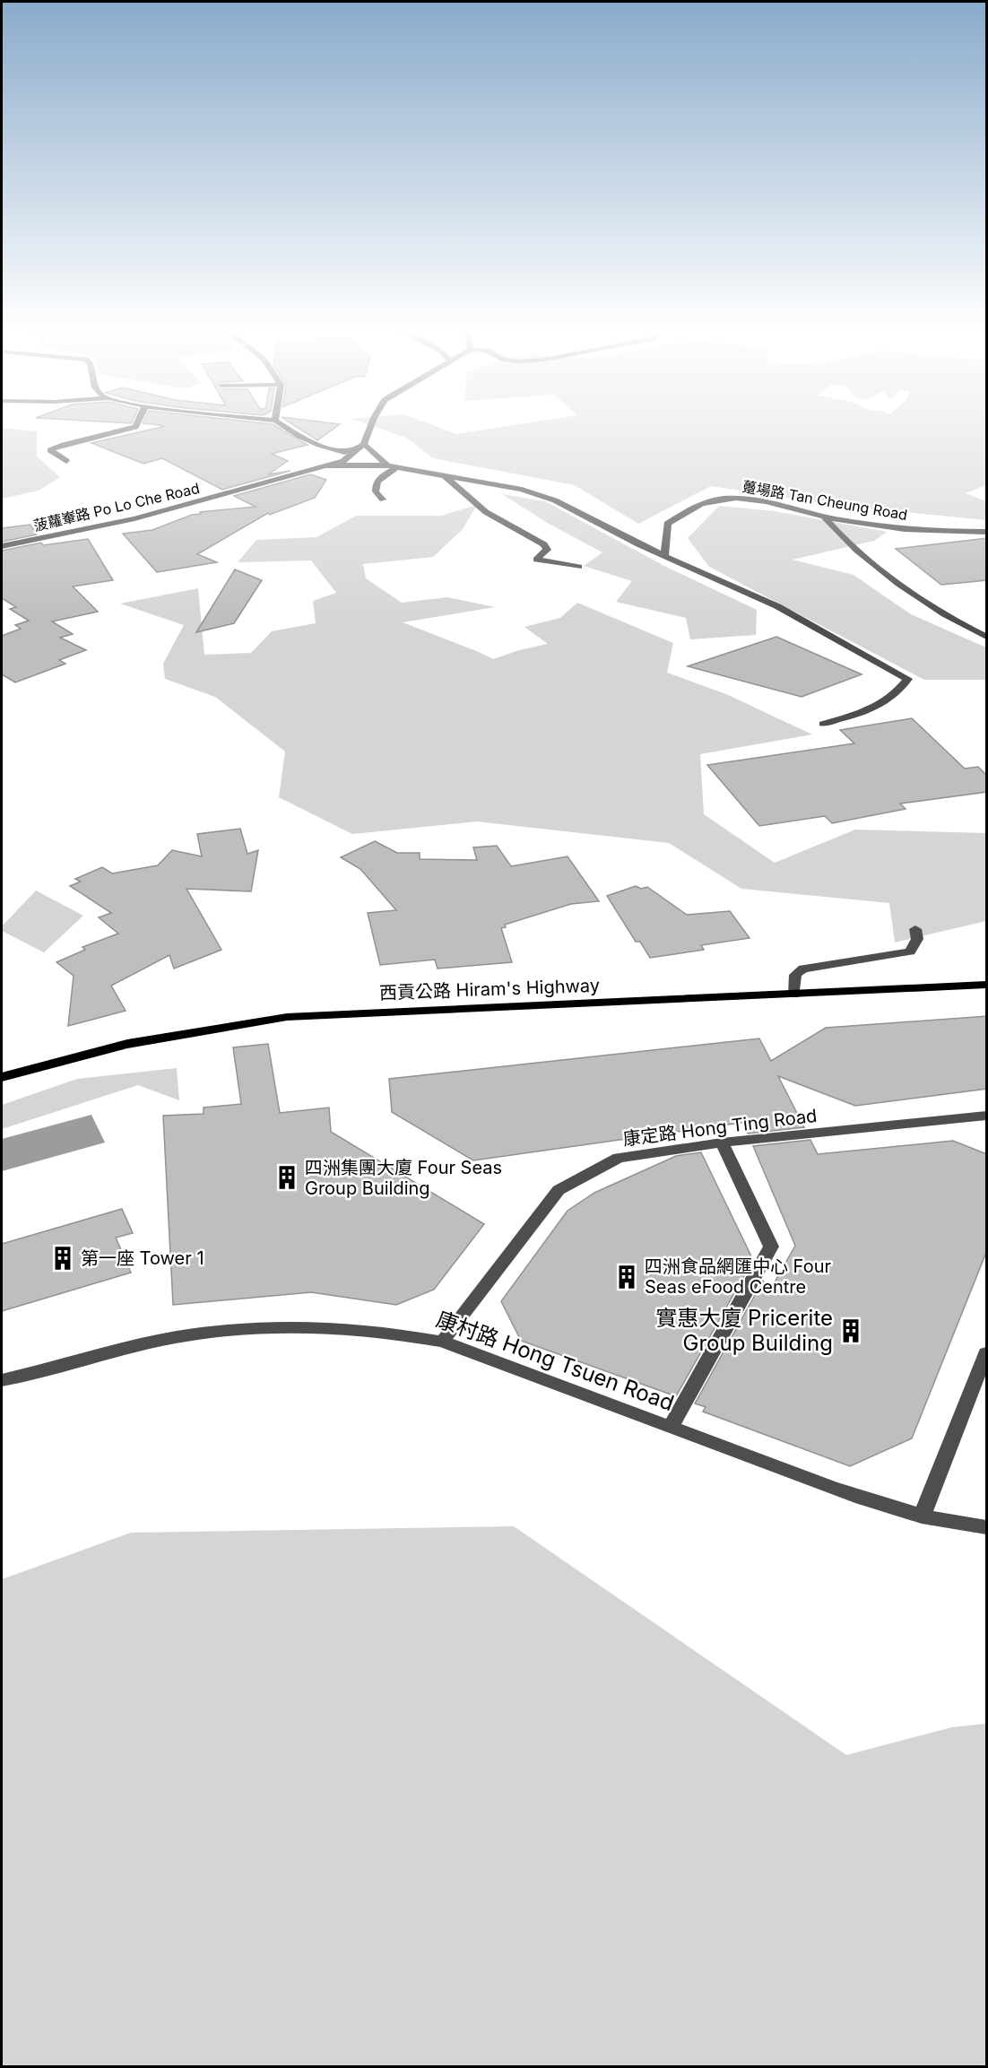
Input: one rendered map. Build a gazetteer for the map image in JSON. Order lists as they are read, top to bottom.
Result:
{
  "streets": {
    "main road": ["西貢公路 Hiram's Highway"],
    "street": [
      "躉場路 Tan Cheung Road",
      "菠蘿輋路 Po Lo Che Road",
      "康定路 Hong Ting Road",
      "康村路 Hong Tsuen Road"
    ]
  },
  "crossings": [
    ["康定路 Hong Ting Road", "康村路 Hong Tsuen Road"]
  ],
  "places": {
    "building": [
      "四洲集團大廈 Four Seas Group Building",
      "第一座 Tower 1",
      "四洲食品網匯中心 Four Seas eFood Centre",
      "實惠大廈 Pricerite Group Building"
    ]
  }
}
